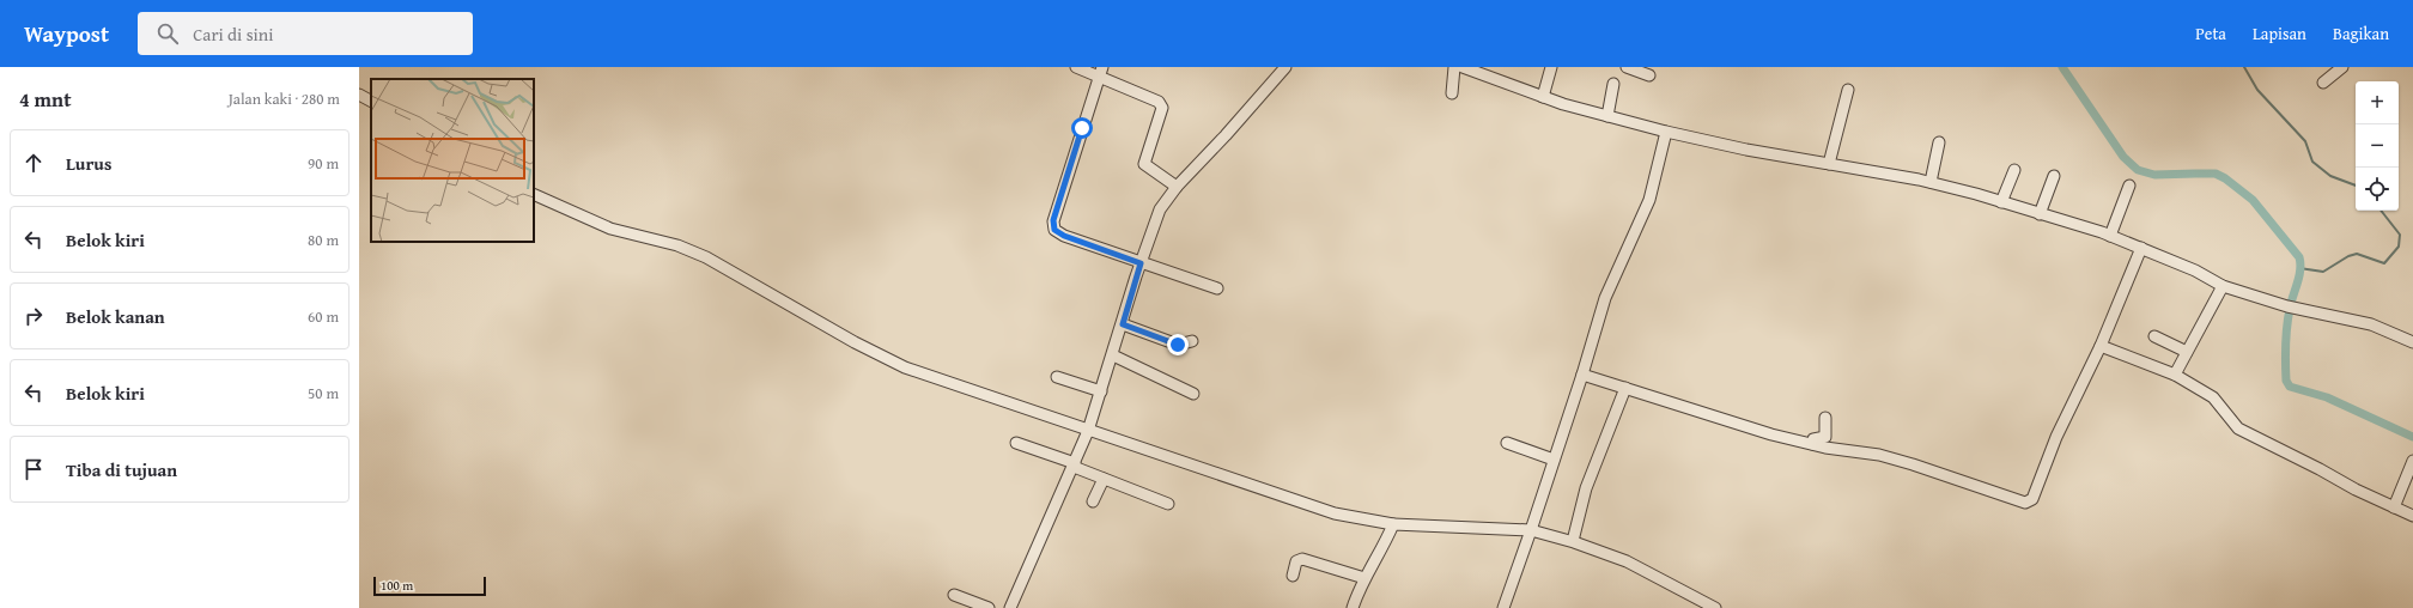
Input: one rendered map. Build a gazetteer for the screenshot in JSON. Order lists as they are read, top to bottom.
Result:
{
  "scale_bar": "100 m",
  "page": {
    "header": "Waypost",
    "search": "Cari di sini",
    "nav": ["Peta", "Lapisan", "Bagikan"],
    "heading": ["4 mnt", "Jalan kaki · 280 m"],
    "map_buttons": ["+", "−"],
    "list": [
      ["Lurus", "90 m"],
      ["Belok kiri", "80 m"],
      ["Belok kanan", "60 m"],
      ["Belok kiri", "50 m"],
      "Tiba di tujuan"
    ],
    "scale": "100 m"
  }
}
